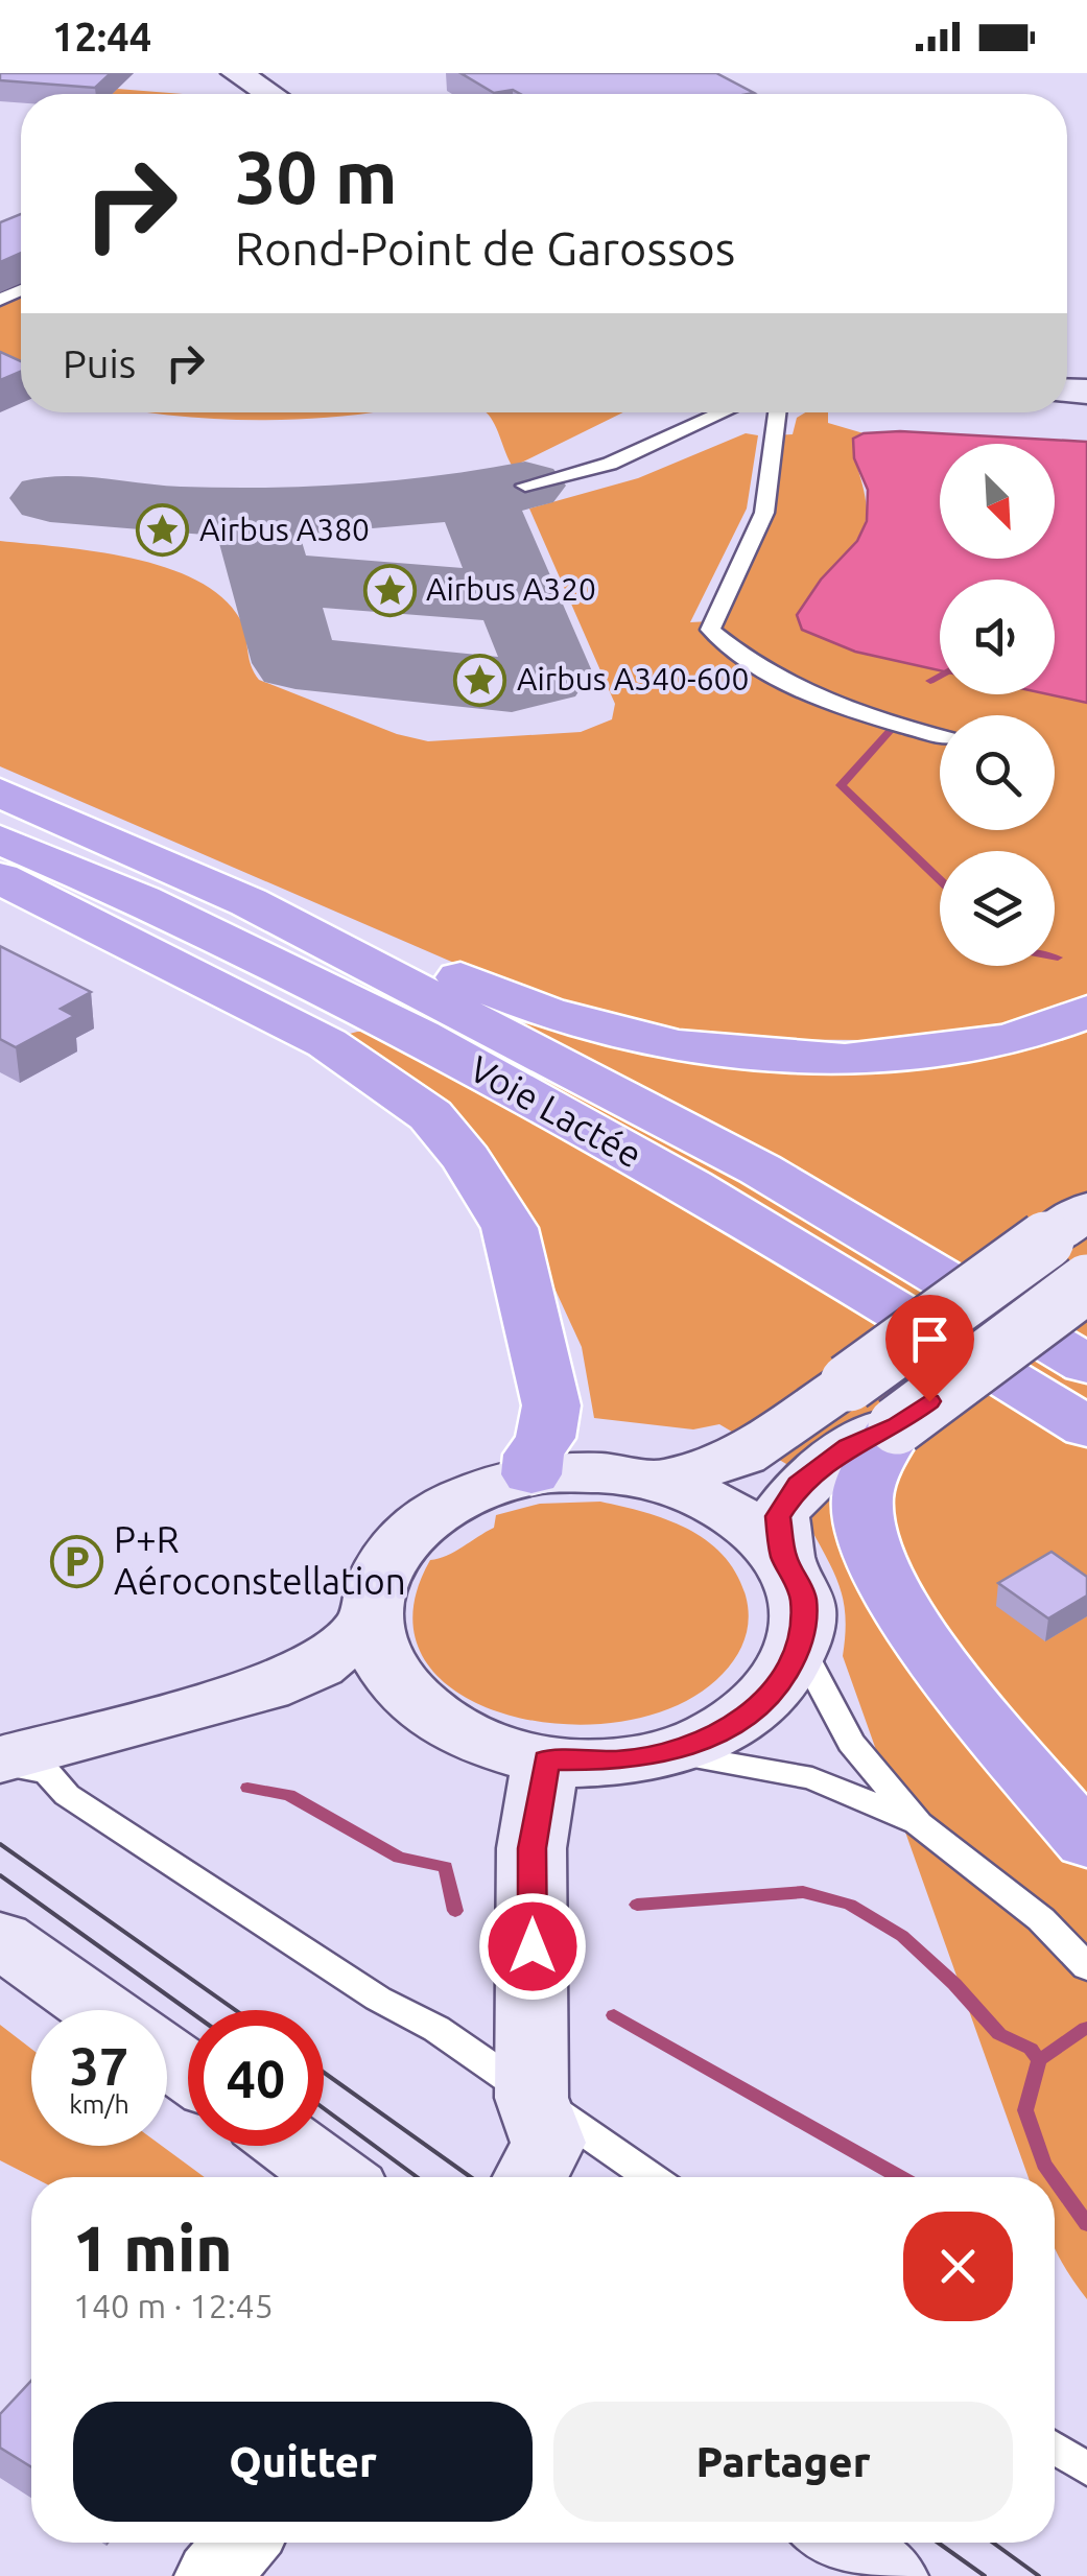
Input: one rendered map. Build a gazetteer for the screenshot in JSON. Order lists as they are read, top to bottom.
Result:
{
  "streets": {
    "highway": ["Voie Lactée"]
  },
  "places": {
    "place": ["Airbus A380", "Airbus A320", "Airbus A340-600"],
    "parking": ["P+R Aéroconstellation"]
  },
  "north": "bottom right",
  "page": {
    "status": "12:44",
    "turn": ["30 m", "Rond-Point de Garossos"],
    "then": "Puis",
    "speed": "37 km/h",
    "limit": "40",
    "heading": ["1 min", "140 m · 12:45"],
    "buttons": ["Quitter", "Partager"]
  }
}
